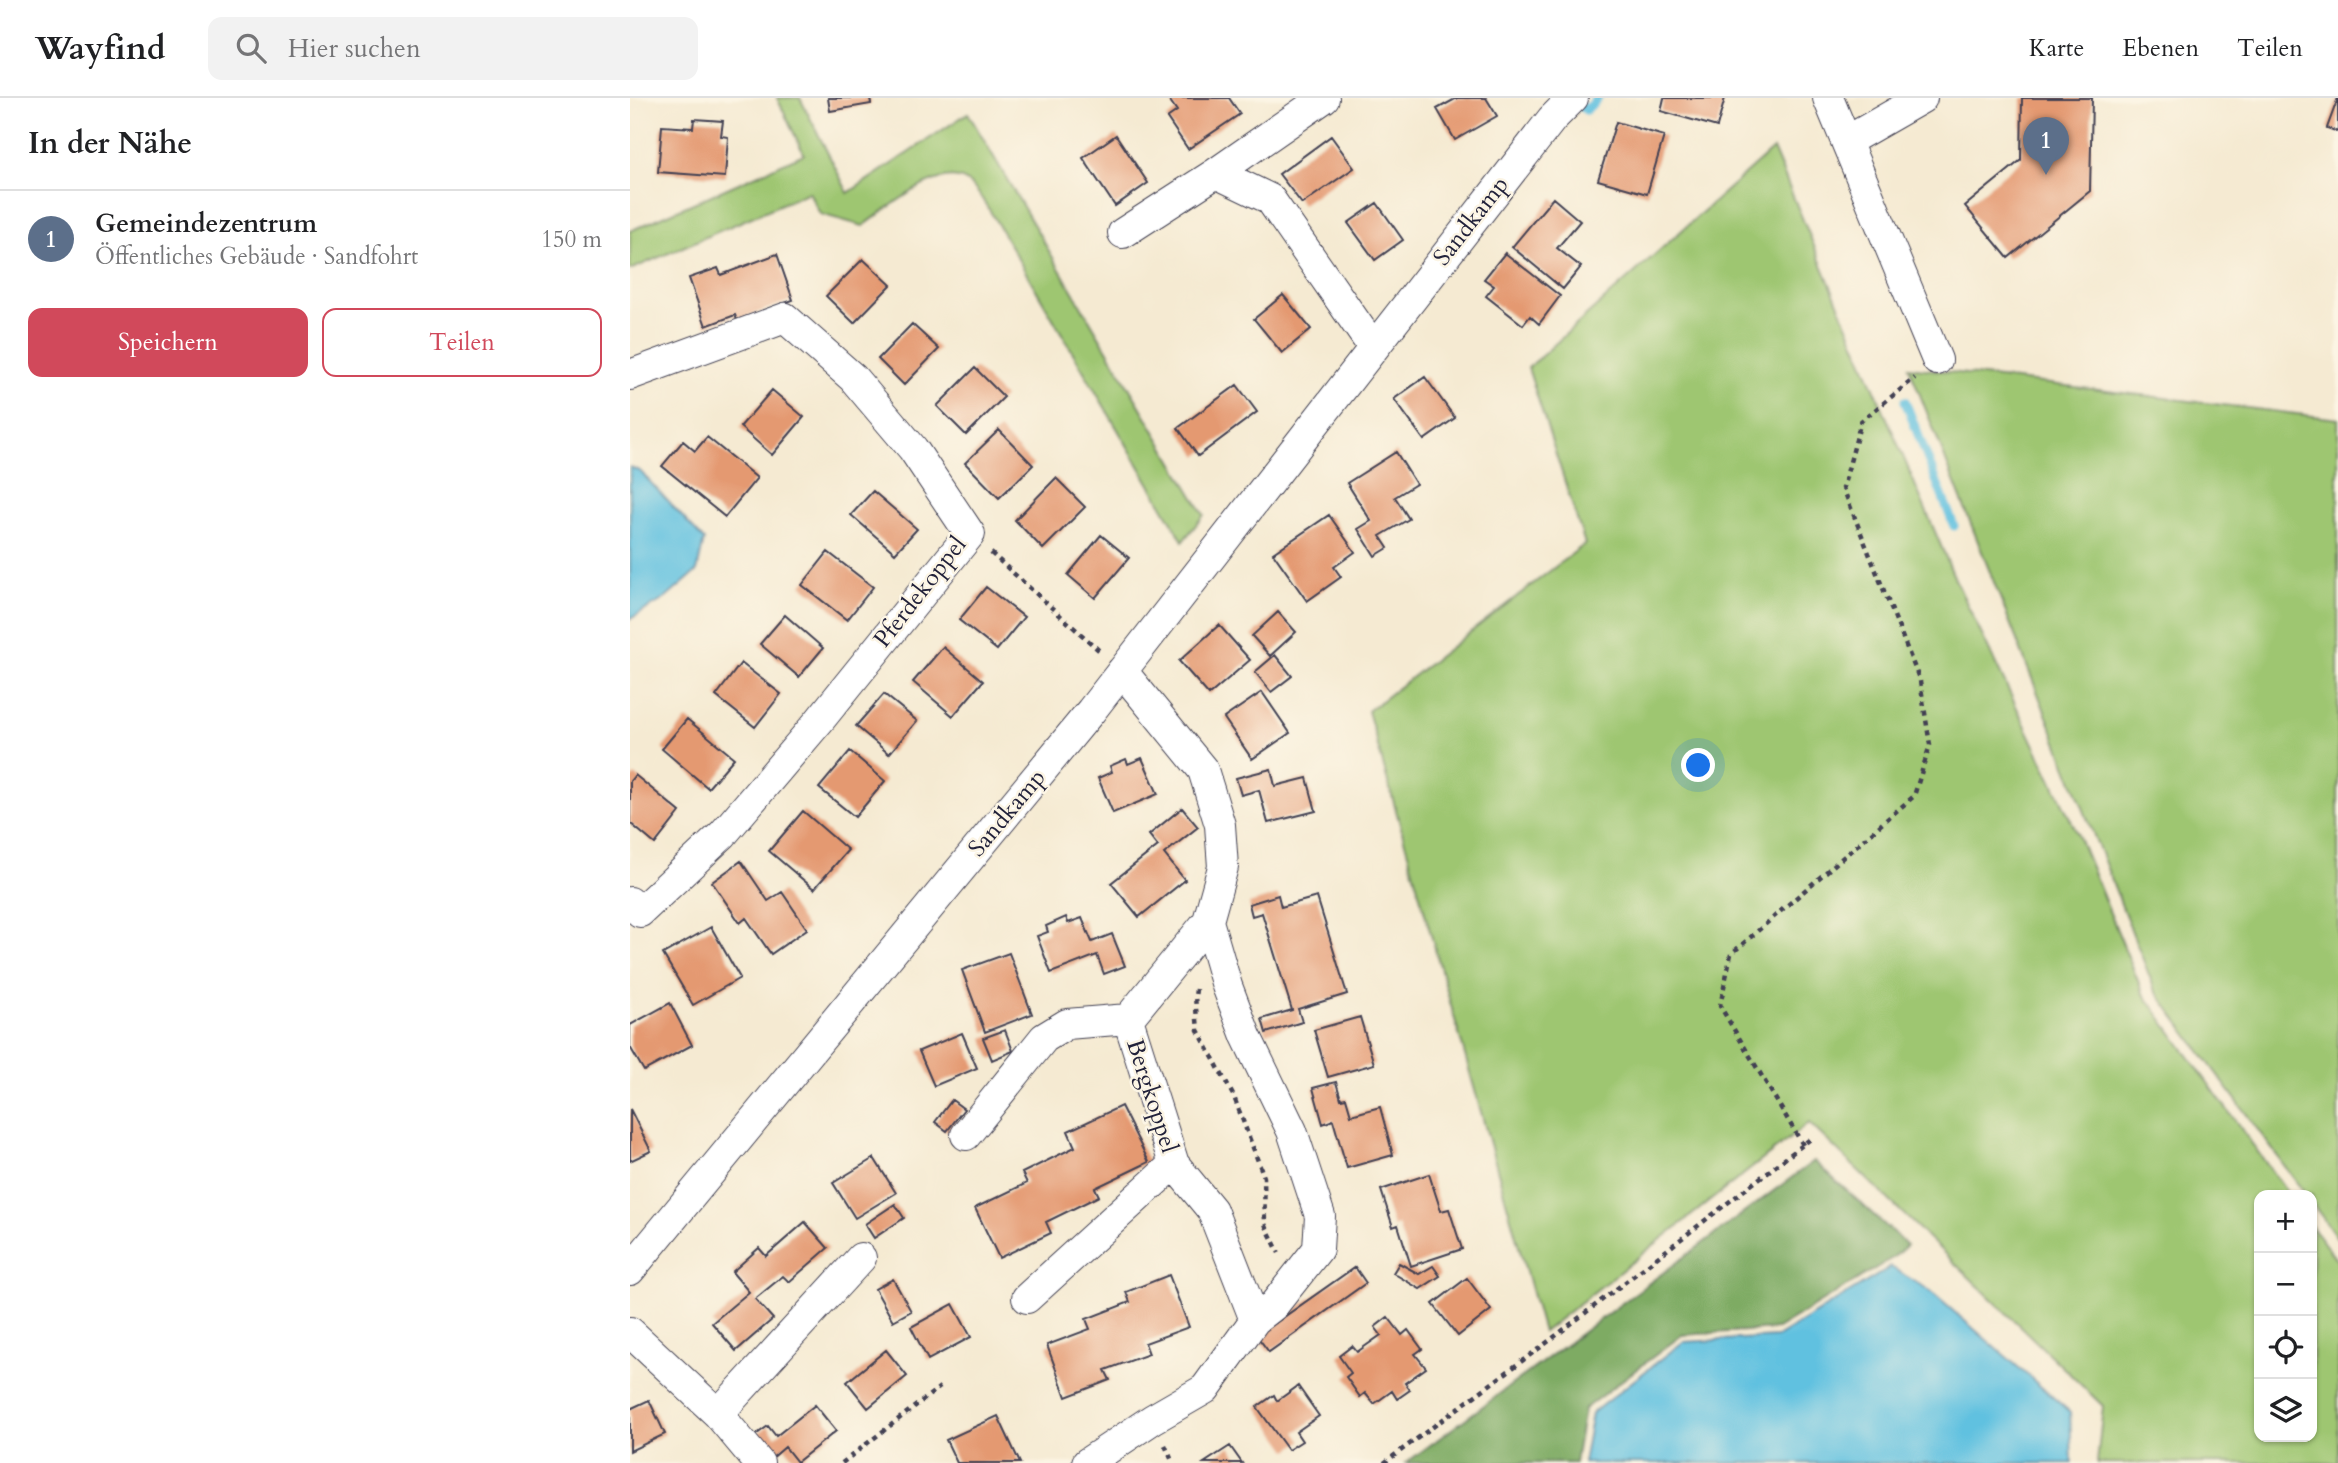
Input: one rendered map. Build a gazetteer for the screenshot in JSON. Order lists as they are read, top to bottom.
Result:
{
  "streets": {
    "street": ["Sandkamp", "Pferdekoppel", "Bergkoppel"]
  },
  "crossings": [
    ["Sandkamp", "Bergkoppel"]
  ],
  "page": {
    "header": "Wayfind",
    "search": "Hier suchen",
    "nav": ["Karte", "Ebenen", "Teilen"],
    "heading": "In der Nähe",
    "pins": "1",
    "list": [
      {
        "mark": "1",
        "name": "Gemeindezentrum",
        "note": "Öffentliches Gebäude · Sandfohrt",
        "value": "150 m"
      }
    ],
    "buttons": ["Speichern", "Teilen"],
    "map_buttons": ["+", "−"]
  }
}
